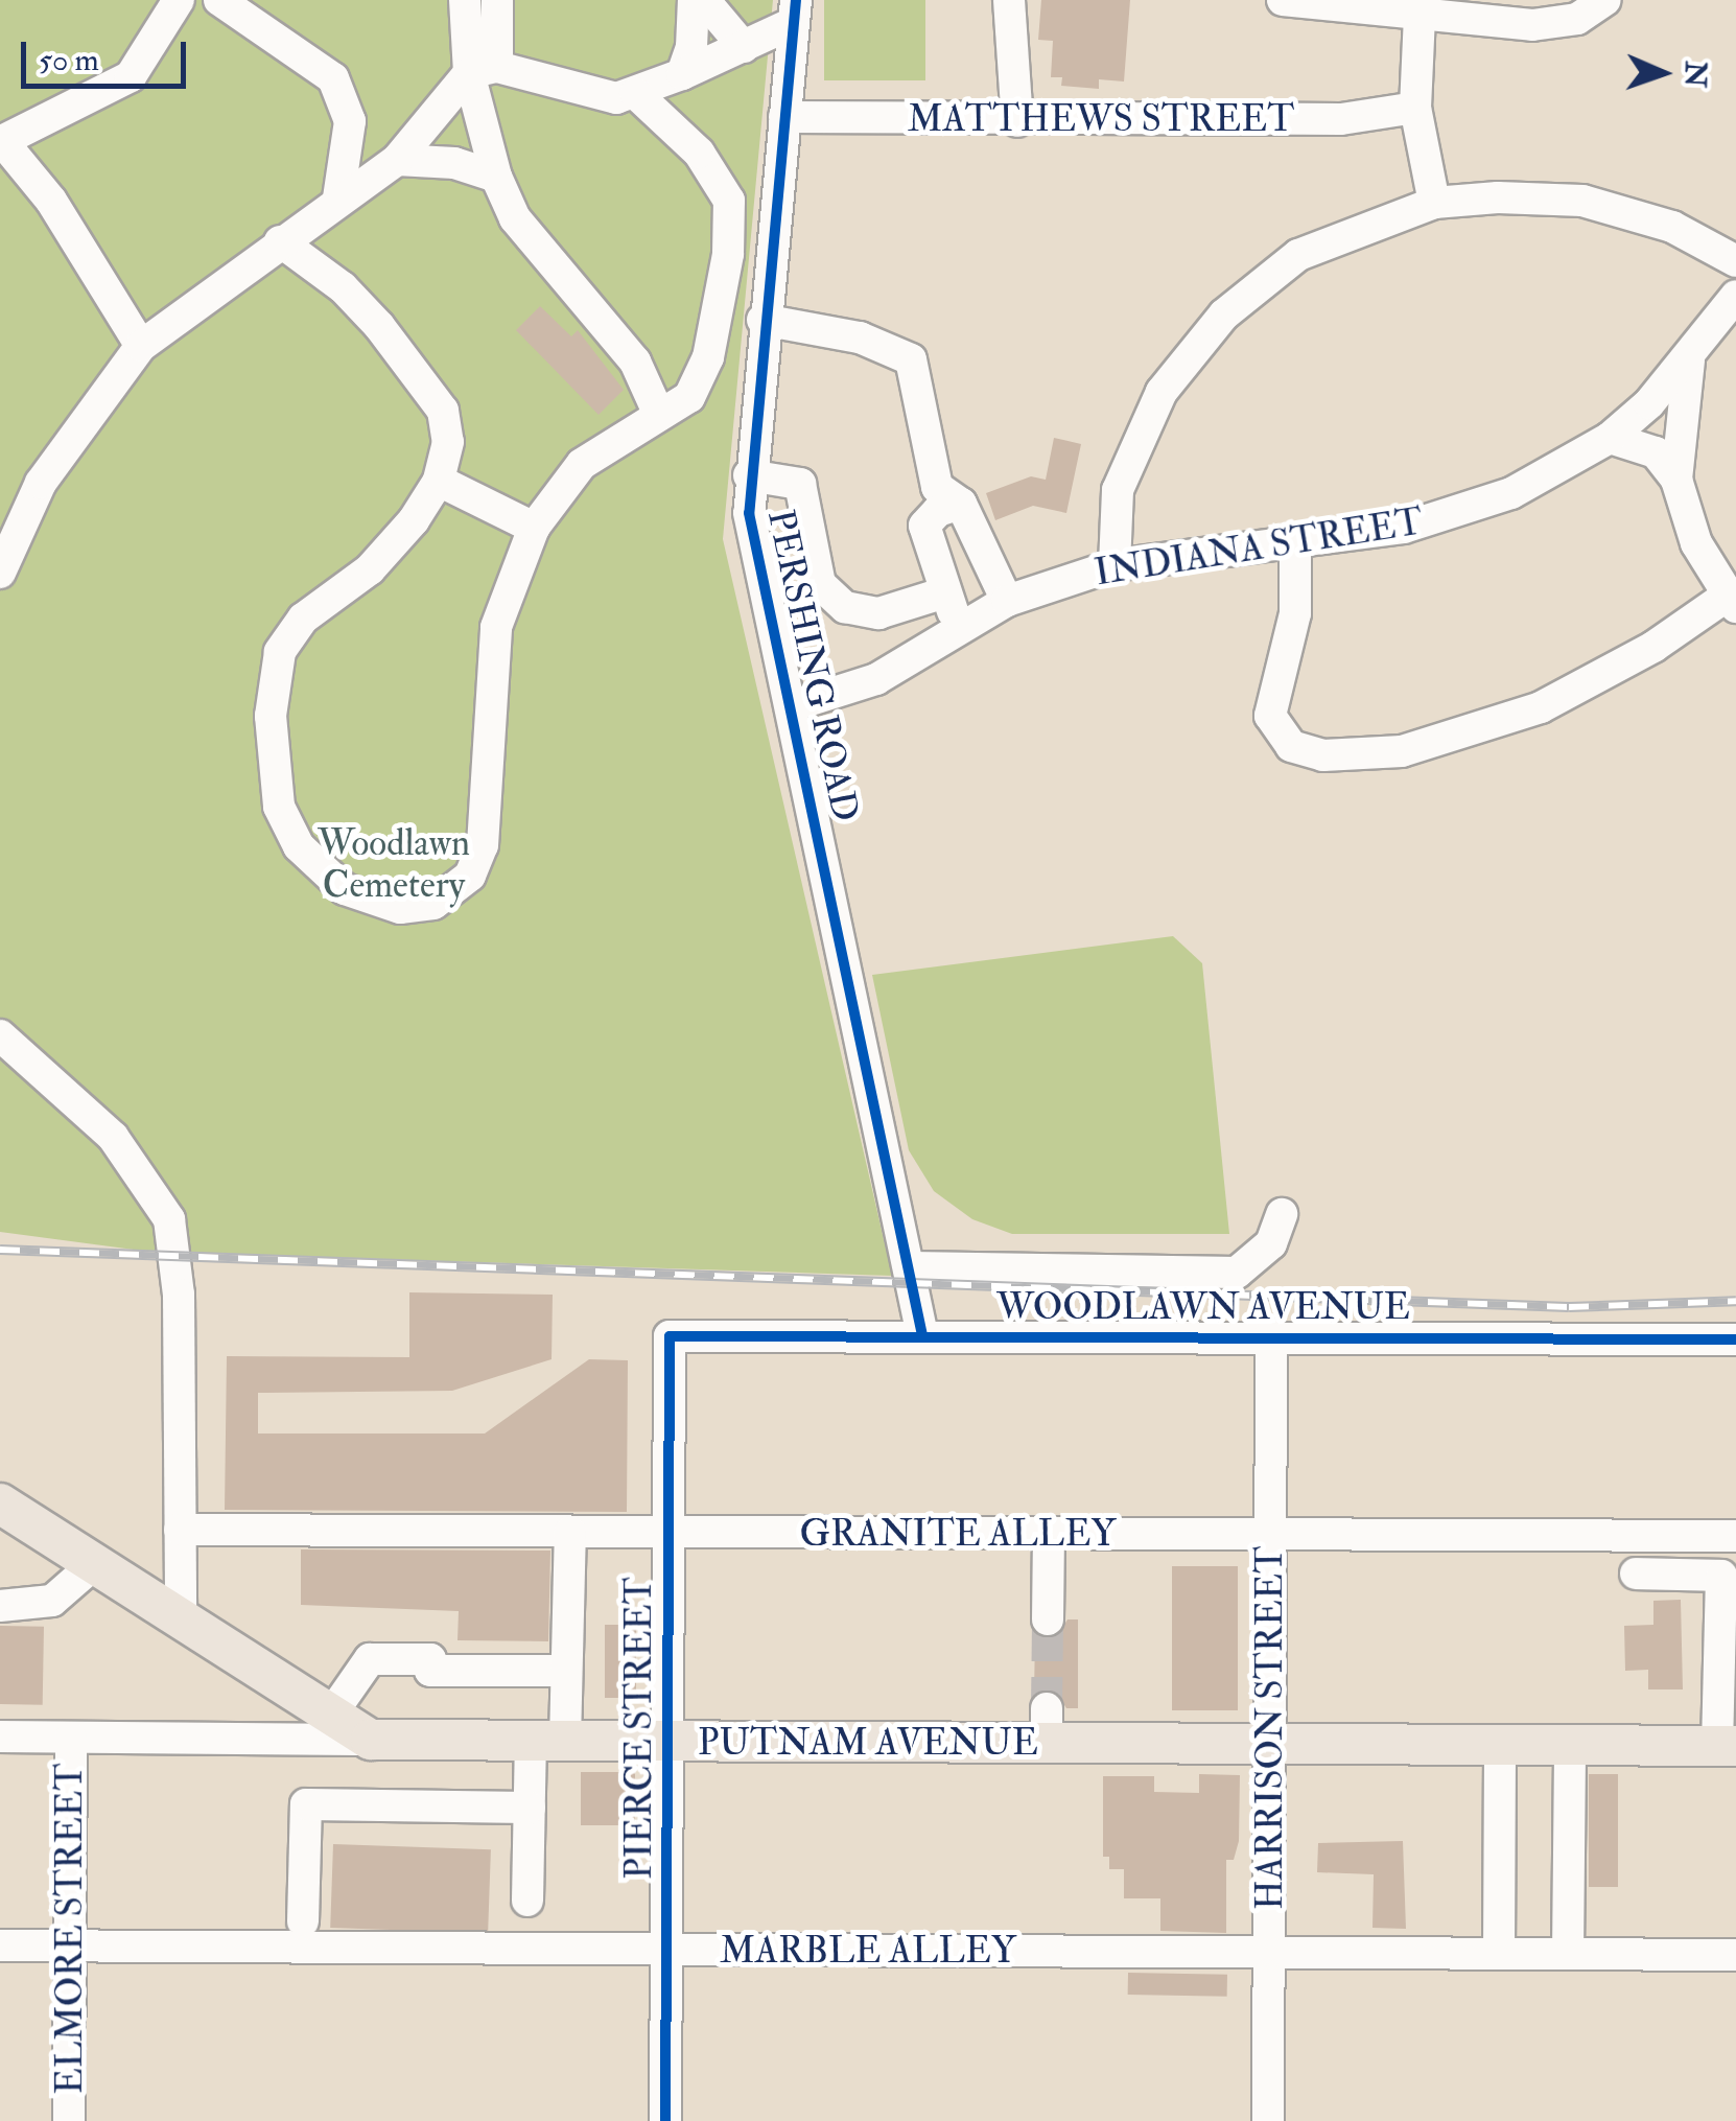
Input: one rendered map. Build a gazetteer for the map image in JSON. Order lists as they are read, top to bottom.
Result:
{
  "streets": {
    "main road": ["PUTNAM AVENUE"],
    "street": [
      "MATTHEWS STREET",
      "INDIANA STREET",
      "PERSHING ROAD",
      "WOODLAWN AVENUE",
      "GRANITE ALLEY",
      "PIERCE STREET",
      "HARRISON STREET",
      "ELMORE STREET",
      "MARBLE ALLEY"
    ]
  },
  "crossings": [
    ["MATTHEWS STREET", "PERSHING ROAD"],
    ["INDIANA STREET", "PERSHING ROAD"],
    ["PERSHING ROAD", "WOODLAWN AVENUE"],
    ["WOODLAWN AVENUE", "PIERCE STREET"],
    ["WOODLAWN AVENUE", "HARRISON STREET"],
    ["GRANITE ALLEY", "PIERCE STREET"],
    ["GRANITE ALLEY", "HARRISON STREET"],
    ["PIERCE STREET", "PUTNAM AVENUE"],
    ["PIERCE STREET", "MARBLE ALLEY"],
    ["HARRISON STREET", "PUTNAM AVENUE"],
    ["HARRISON STREET", "MARBLE ALLEY"],
    ["PUTNAM AVENUE", "ELMORE STREET"],
    ["ELMORE STREET", "MARBLE ALLEY"]
  ],
  "parks": ["Woodlawn Cemetery"],
  "scale_bar": "50 m",
  "north": "right"
}
